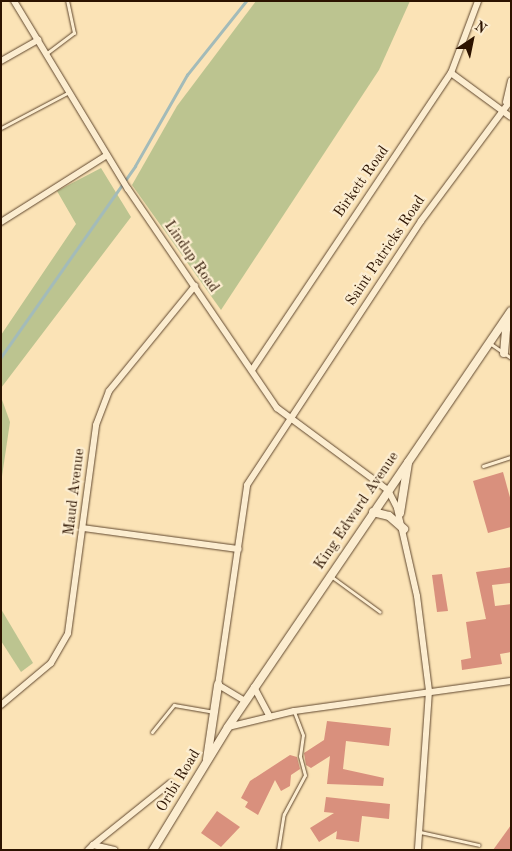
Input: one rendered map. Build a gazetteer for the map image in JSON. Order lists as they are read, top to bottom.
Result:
{
  "streets": {
    "street": [
      "Birkett Road",
      "Saint Patricks Road",
      "Lindup Road",
      "Maud Avenue",
      "King Edward Avenue",
      "Oribi Road"
    ]
  },
  "crossings": [
    ["Birkett Road", "Lindup Road"],
    ["Saint Patricks Road", "Lindup Road"],
    ["Lindup Road", "Maud Avenue"],
    ["Lindup Road", "King Edward Avenue"],
    ["King Edward Avenue", "Oribi Road"]
  ],
  "north": "top right"
}
